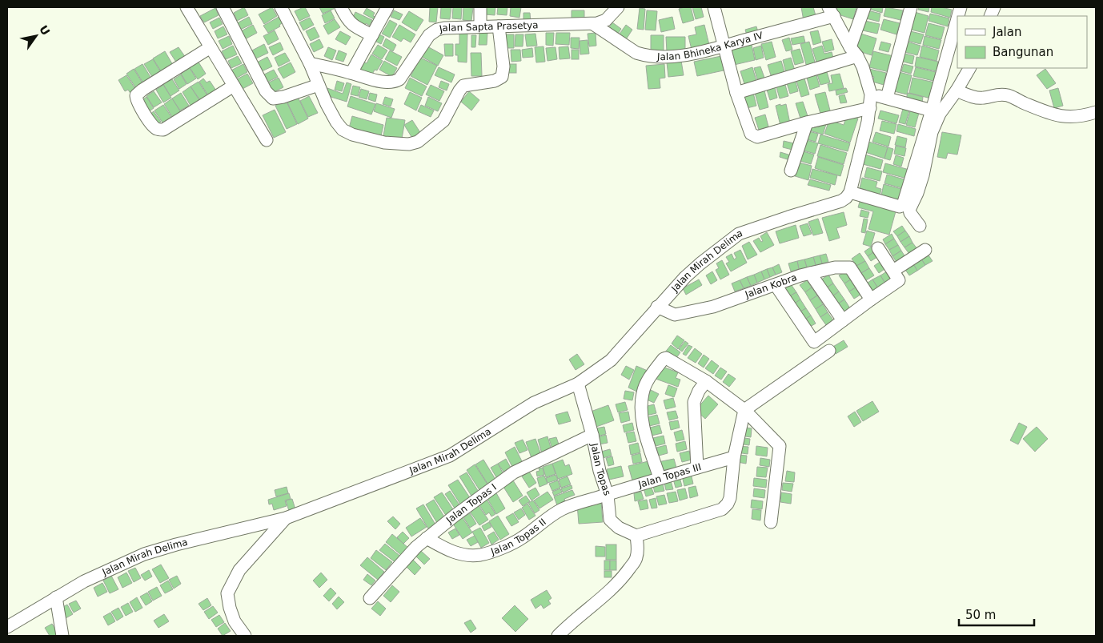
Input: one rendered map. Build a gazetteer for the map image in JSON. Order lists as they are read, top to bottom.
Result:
{
  "streets": {
    "street": [
      "Jalan Sapta Prasetya",
      "Jalan Bhineka Karya IV",
      "Jalan Mirah Delima",
      "Jalan Kobra",
      "Jalan Topas",
      "Jalan Topas III",
      "Jalan Topas I",
      "Jalan Topas II"
    ]
  },
  "crossings": [
    ["Jalan Sapta Prasetya", "Jalan Bhineka Karya IV"],
    ["Jalan Mirah Delima", "Jalan Kobra"],
    ["Jalan Mirah Delima", "Jalan Topas"],
    ["Jalan Topas", "Jalan Topas III"],
    ["Jalan Topas", "Jalan Topas I"],
    ["Jalan Topas", "Jalan Topas II"],
    ["Jalan Topas III", "Jalan Topas II"],
    ["Jalan Topas I", "Jalan Topas II"]
  ],
  "legend": ["Jalan", "Bangunan"],
  "scale_bar": "50 m",
  "north": "top right"
}
